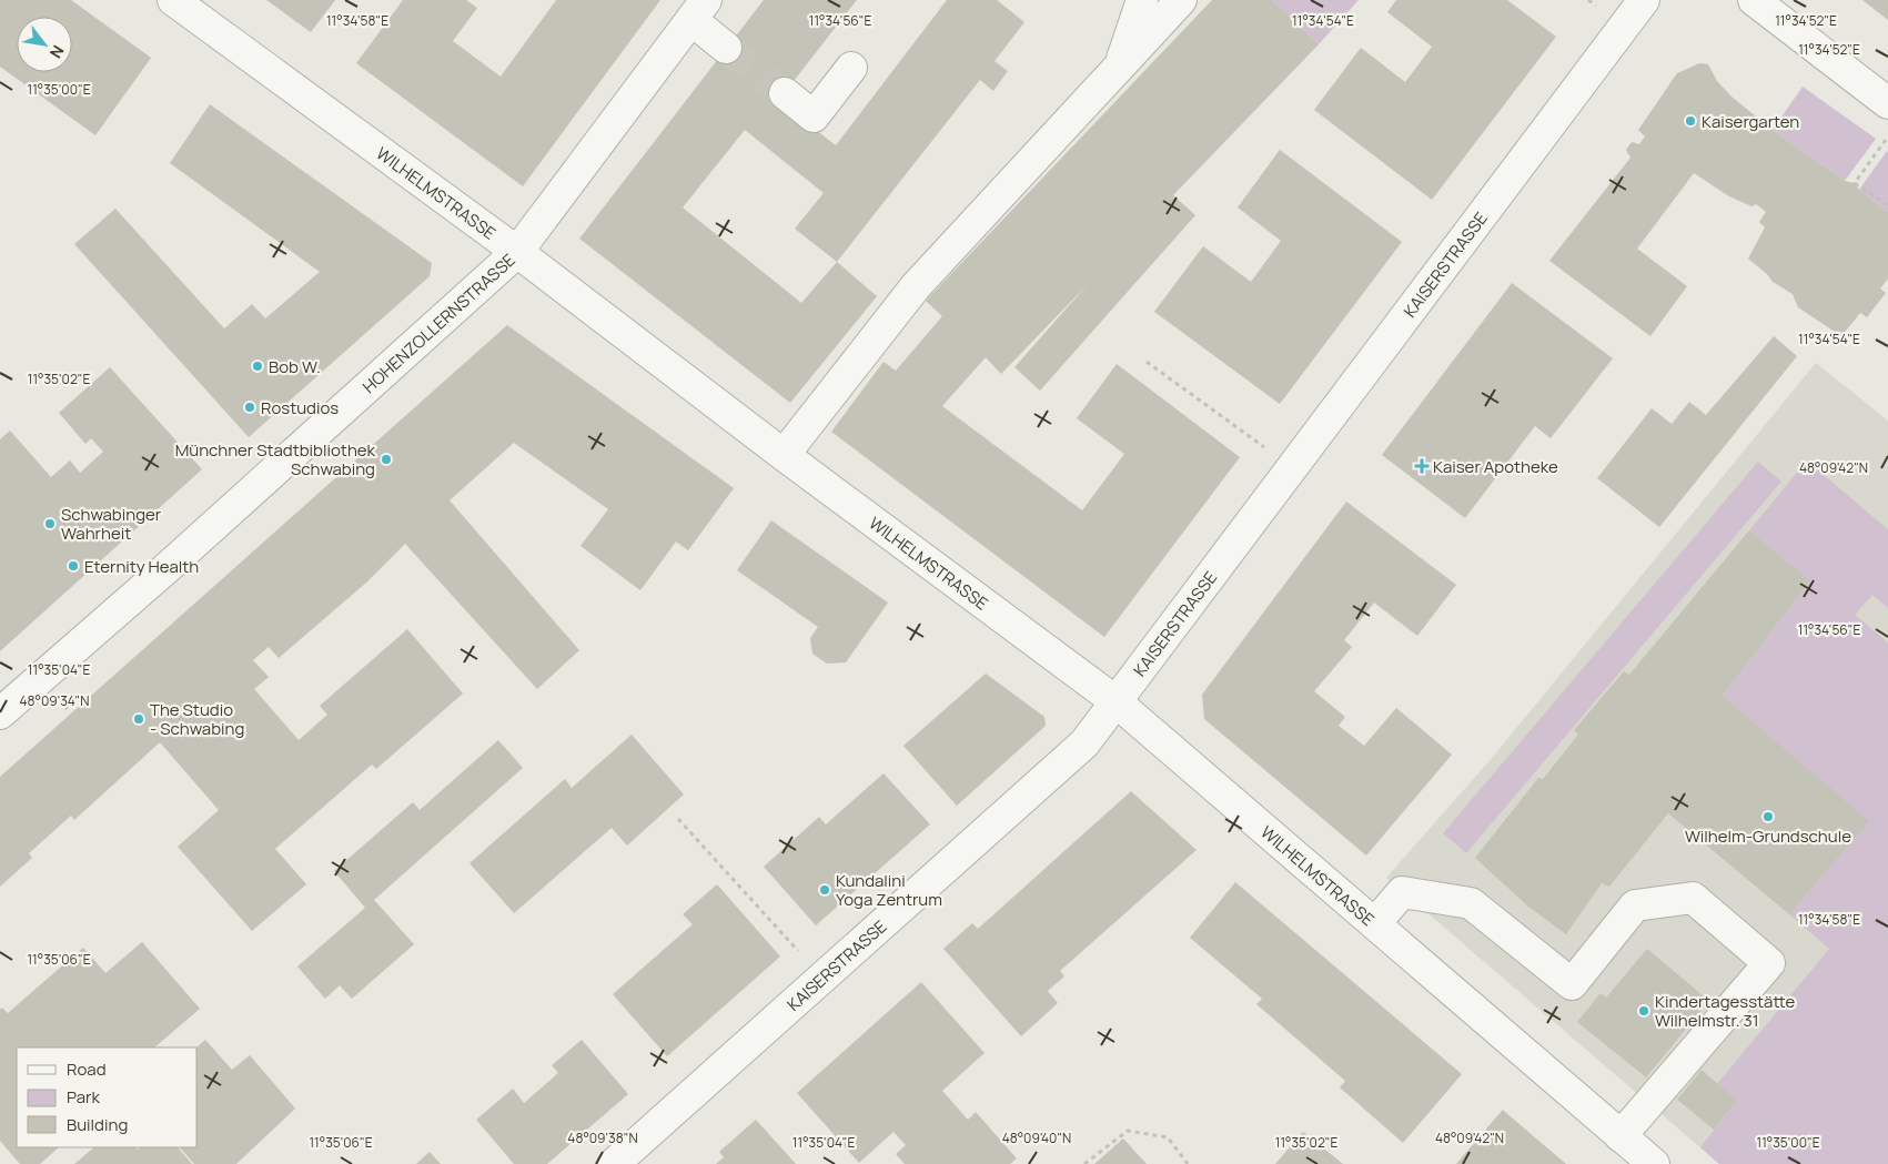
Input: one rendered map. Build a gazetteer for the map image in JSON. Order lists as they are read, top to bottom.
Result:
{
  "streets": {
    "street": ["WILHELMSTRASSE", "KAISERSTRASSE", "HOHENZOLLERNSTRASSE"]
  },
  "crossings": [
    ["WILHELMSTRASSE", "KAISERSTRASSE"],
    ["WILHELMSTRASSE", "HOHENZOLLERNSTRASSE"]
  ],
  "places": {
    "other": [
      "Kaisergarten",
      "Bob W.",
      "Rostudios",
      "Münchner Stadtbibliothek Schwabing",
      "Schwabinger Wahrheit",
      "Eternity Health",
      "The Studio - Schwabing",
      "Wilhelm-Grundschule",
      "Kundalini Yoga Zentrum",
      "Kindertagesstätte Wilhelmstr. 31"
    ],
    "health": ["Kaiser Apotheke"]
  },
  "legend": ["Road", "Park", "Building"],
  "north": "bottom right",
  "coordinates": [
    "11°34'58\"E",
    "11°34'56\"E",
    "11°34'54\"E",
    "11°34'52\"E",
    "11°35'00\"E",
    "11°35'02\"E",
    "48°09'42\"N",
    "11°35'04\"E",
    "48°09'34\"N",
    "11°35'06\"E",
    "48°09'38\"N",
    "48°09'40\"N"
  ]
}
